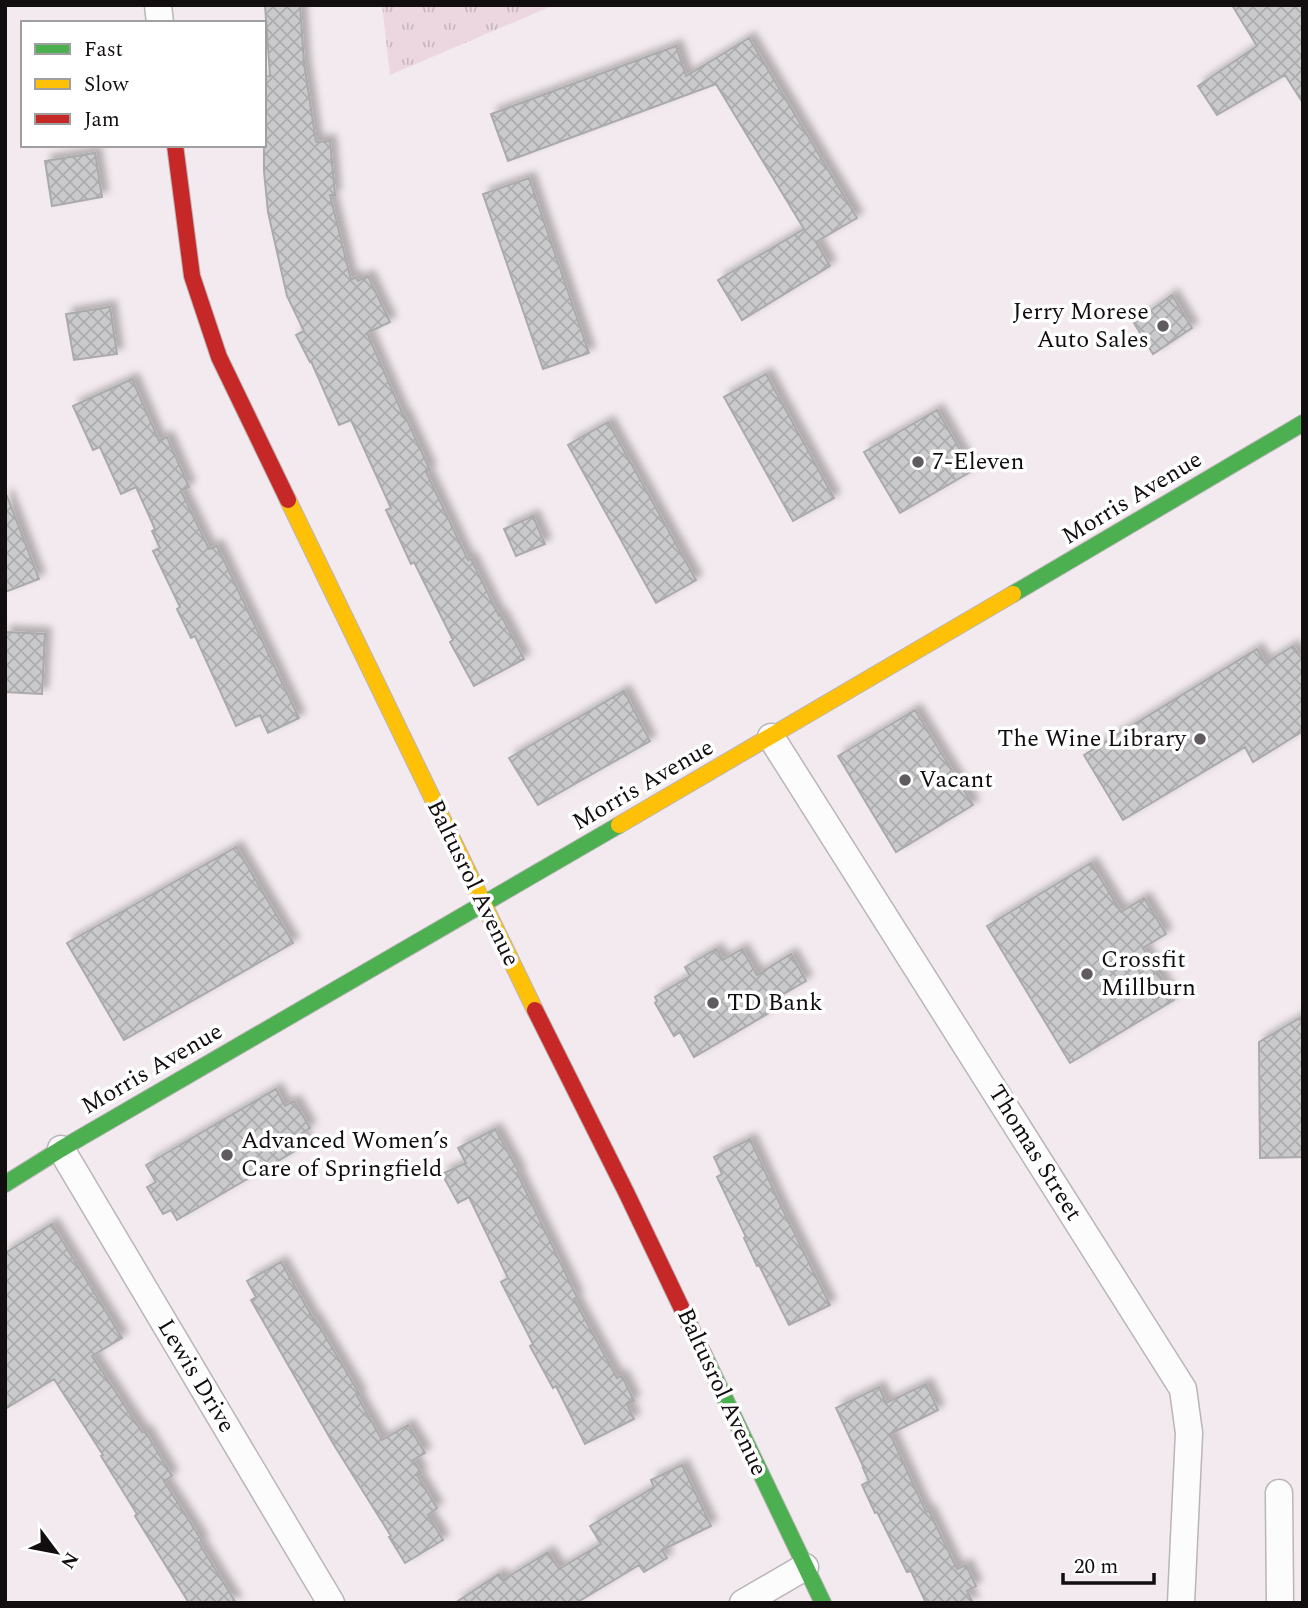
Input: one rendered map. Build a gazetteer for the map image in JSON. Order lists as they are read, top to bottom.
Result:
{
  "streets": {
    "street": [
      "Morris Avenue",
      "Baltusrol Avenue",
      "Thomas Street",
      "Lewis Drive"
    ]
  },
  "crossings": [
    ["Morris Avenue", "Baltusrol Avenue"],
    ["Morris Avenue", "Thomas Street"],
    ["Morris Avenue", "Lewis Drive"]
  ],
  "places": [
    "Jerry Morese Auto Sales",
    "7-Eleven",
    "The Wine Library",
    "Vacant",
    "Crossfit Millburn",
    "TD Bank",
    "Advanced Women’s Care of Springfield"
  ],
  "legend": ["Fast", "Slow", "Jam"],
  "scale_bar": "20 m",
  "north": "bottom right"
}
